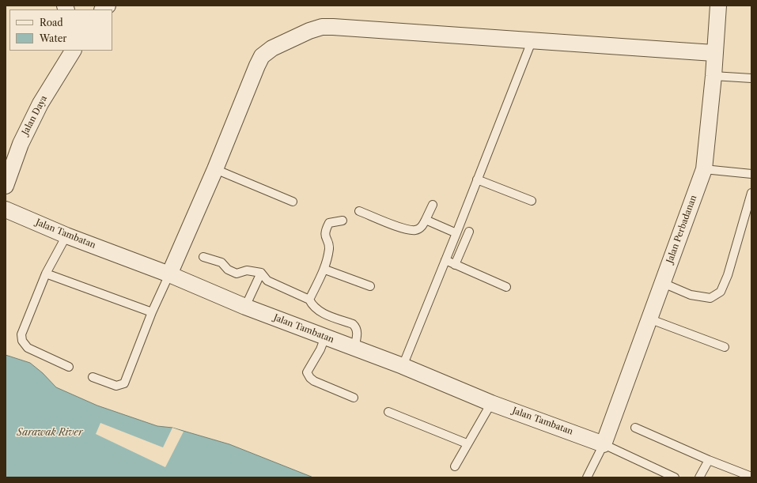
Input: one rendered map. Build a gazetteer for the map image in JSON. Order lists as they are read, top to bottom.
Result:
{
  "streets": {
    "street": ["Jalan Daya", "Jalan Perbadanan", "Jalan Tambatan"]
  },
  "crossings": [
    ["Jalan Perbadanan", "Jalan Tambatan"]
  ],
  "water": ["Sarawak River"],
  "legend": ["Road", "Water"]
}
